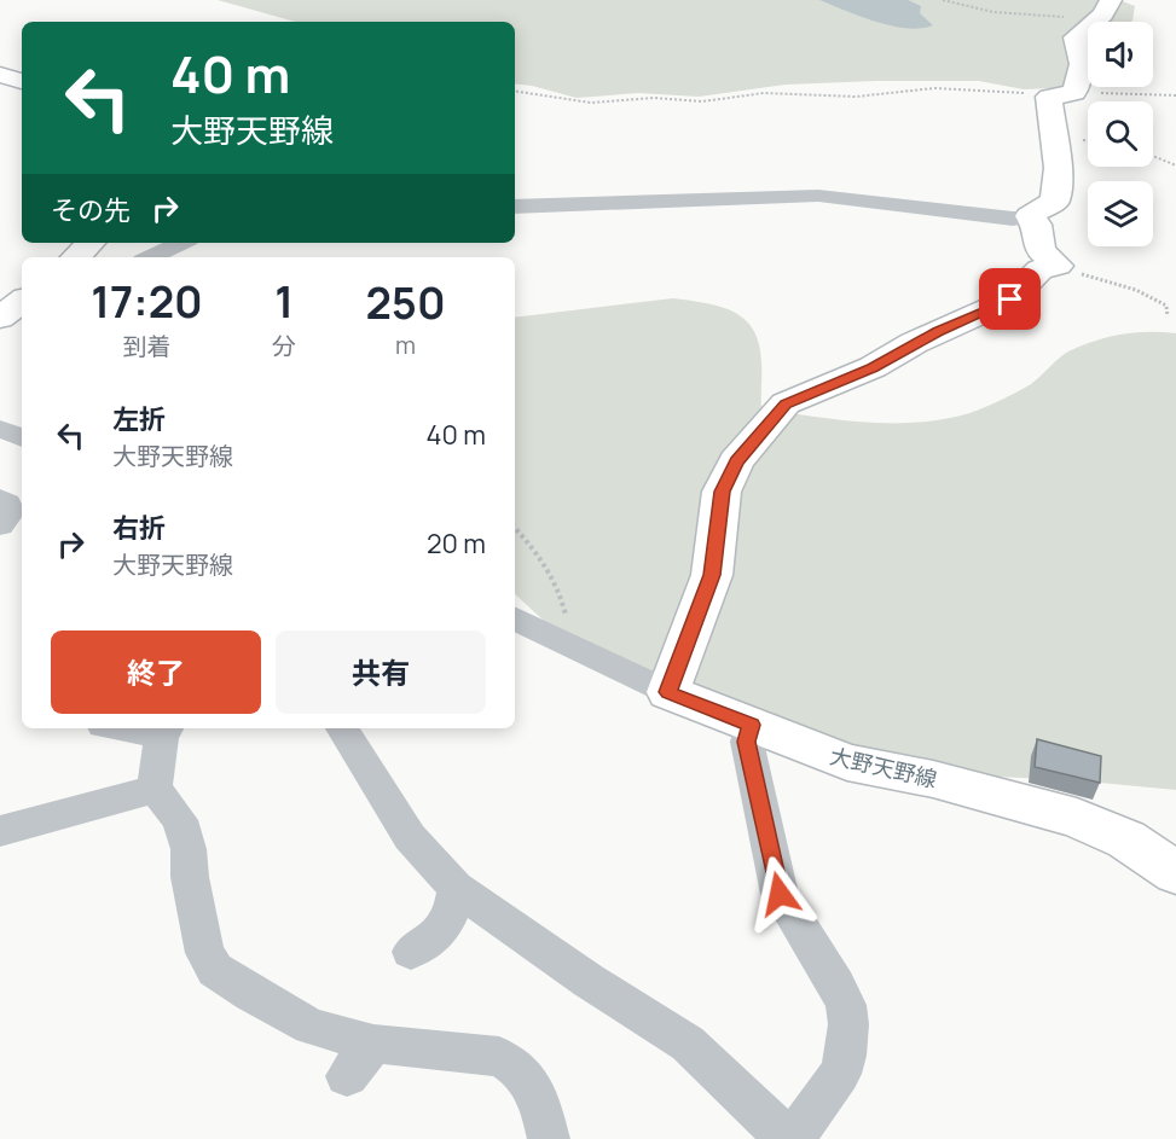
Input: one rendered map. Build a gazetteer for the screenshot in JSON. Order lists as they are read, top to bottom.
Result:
{
  "streets": {
    "main road": ["大野天野線"]
  },
  "page": {
    "turn": ["40 m", "大野天野線"],
    "then": "その先",
    "eta": [
      "17:20",
      "到着",
      "1",
      "分",
      "250",
      "m"
    ],
    "list": [
      {
        "name": "左折",
        "note": "大野天野線",
        "value": "40 m"
      },
      {
        "name": "右折",
        "note": "大野天野線",
        "value": "20 m"
      }
    ],
    "buttons": ["終了", "共有"]
  }
}
